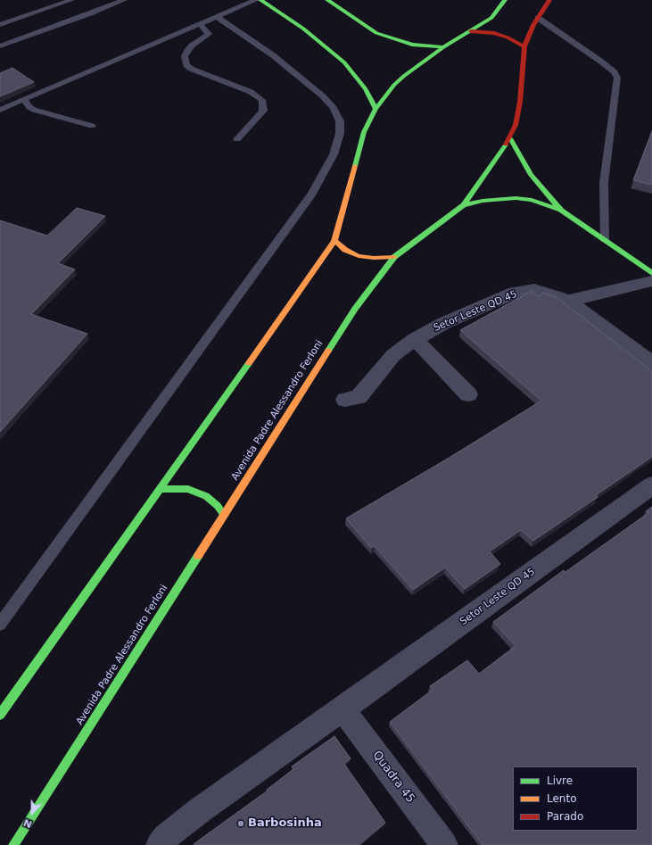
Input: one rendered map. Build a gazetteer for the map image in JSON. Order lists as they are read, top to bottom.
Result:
{
  "streets": {
    "main road": ["Avenida Padre Alessandro Ferloni"],
    "street": ["Setor Leste QD 45", "Quadra 45"]
  },
  "crossings": [
    ["Setor Leste QD 45", "Quadra 45"]
  ],
  "places": ["Barbosinha"],
  "legend": ["Livre", "Lento", "Parado"],
  "north": "bottom"
}
